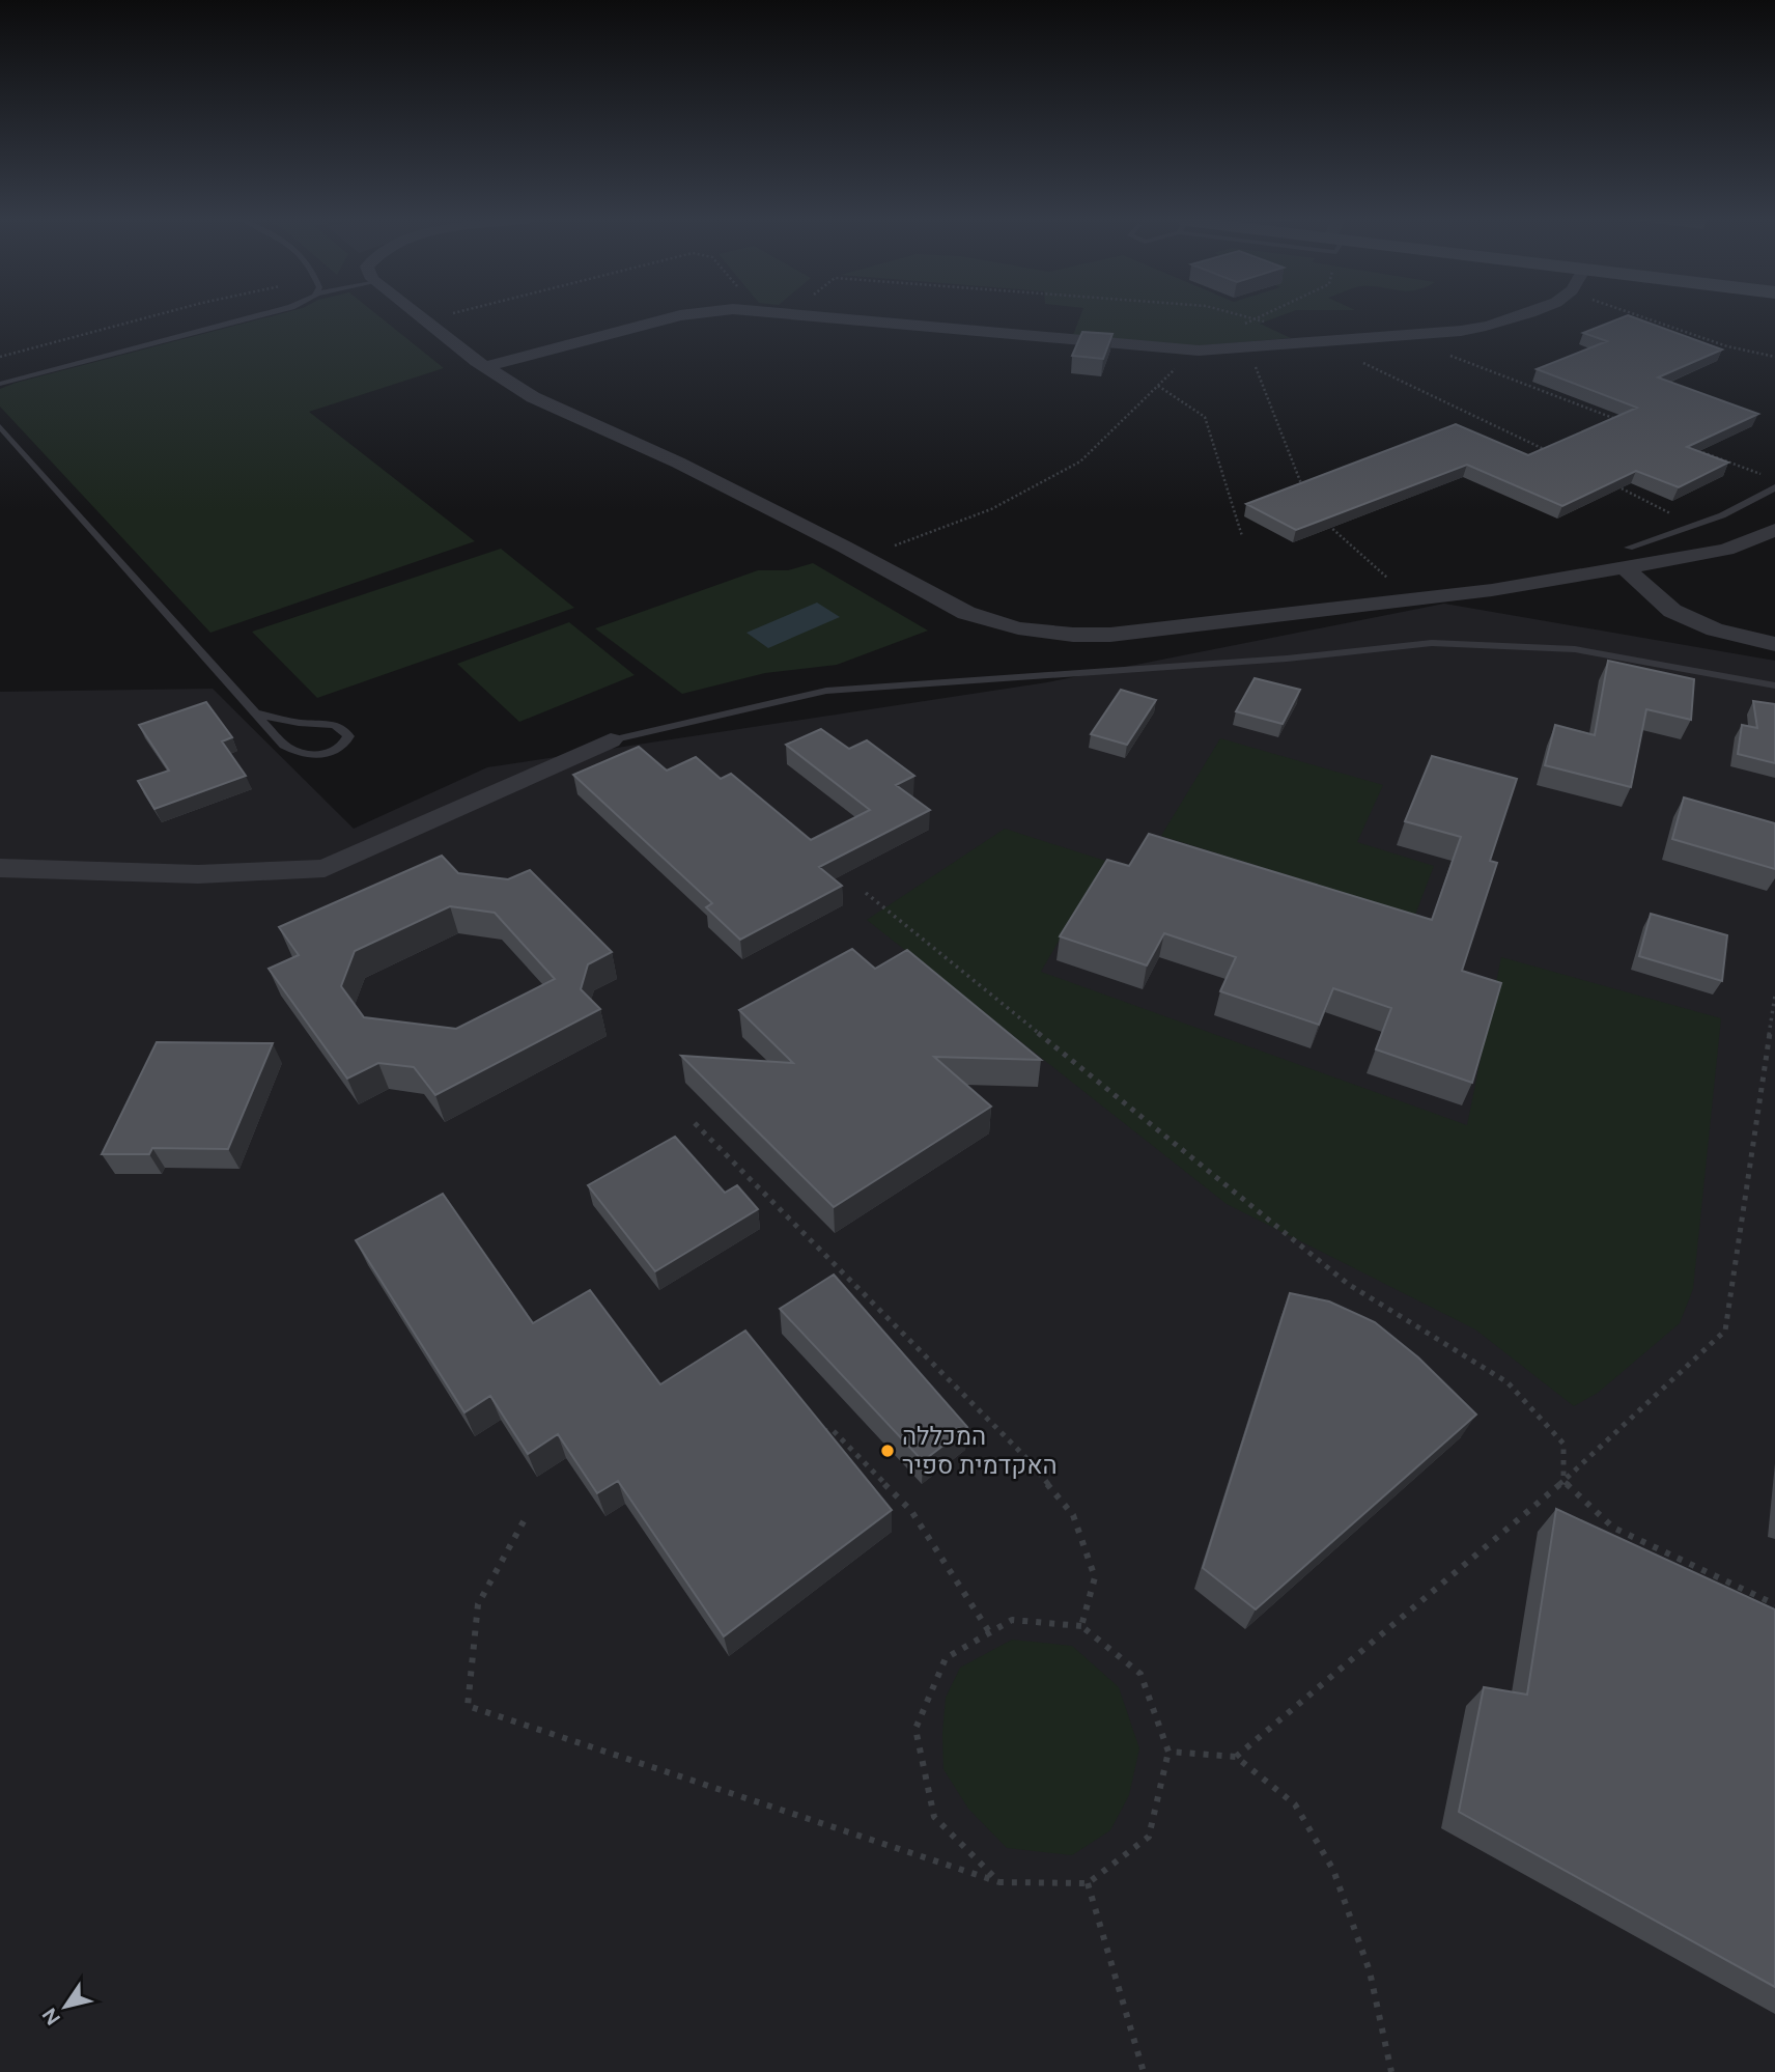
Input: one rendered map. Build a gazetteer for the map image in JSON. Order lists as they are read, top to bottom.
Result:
{
  "places": ["המכללה האקדמית ספיר"],
  "north": "bottom left"
}
